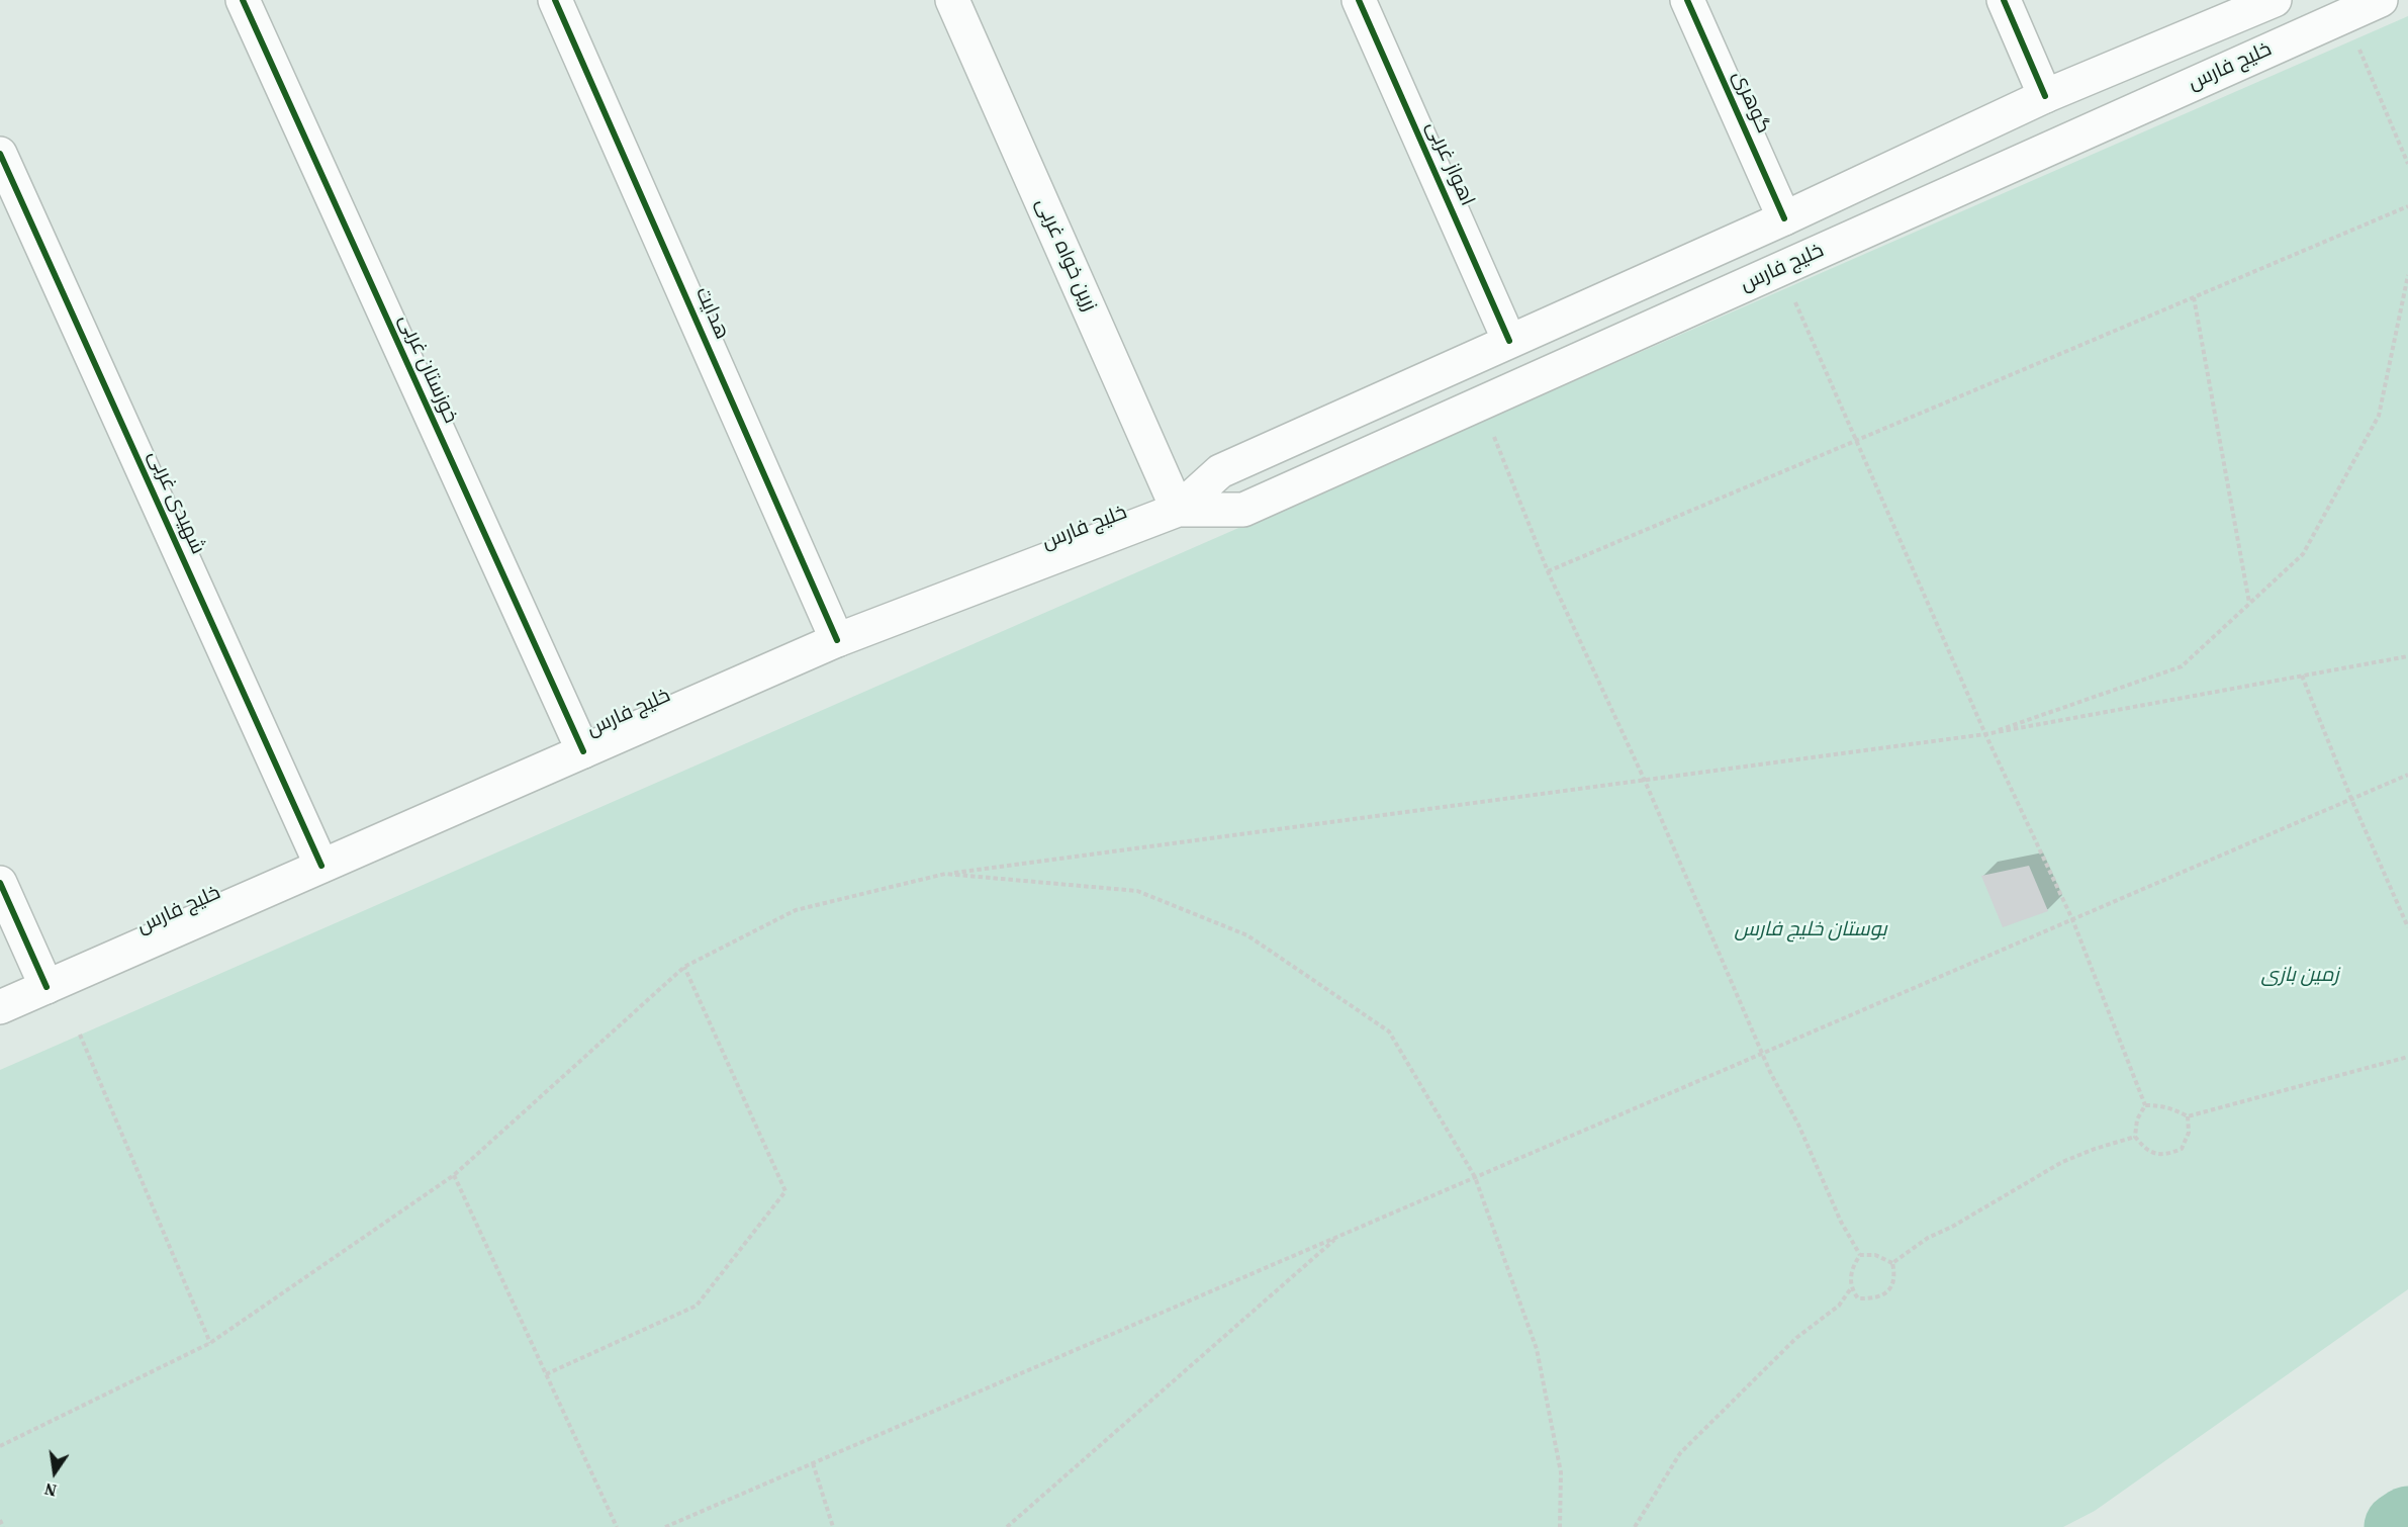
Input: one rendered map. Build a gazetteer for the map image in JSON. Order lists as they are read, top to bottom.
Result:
{
  "streets": {
    "main road": [
      "خلیج فارس",
      "گوهری",
      "اهواز غربی",
      "زرین خواه غربی",
      "هدایت",
      "خوزستان غربی",
      "شهیدی غربی"
    ]
  },
  "crossings": [
    ["خلیج فارس", "گوهری"],
    ["خلیج فارس", "اهواز غربی"],
    ["خلیج فارس", "زرین خواه غربی"],
    ["خلیج فارس", "هدایت"],
    ["خلیج فارس", "خوزستان غربی"],
    ["خلیج فارس", "شهیدی غربی"]
  ],
  "parks": ["بوستان خلیج فارس", "زمین بازی"],
  "north": "bottom"
}
